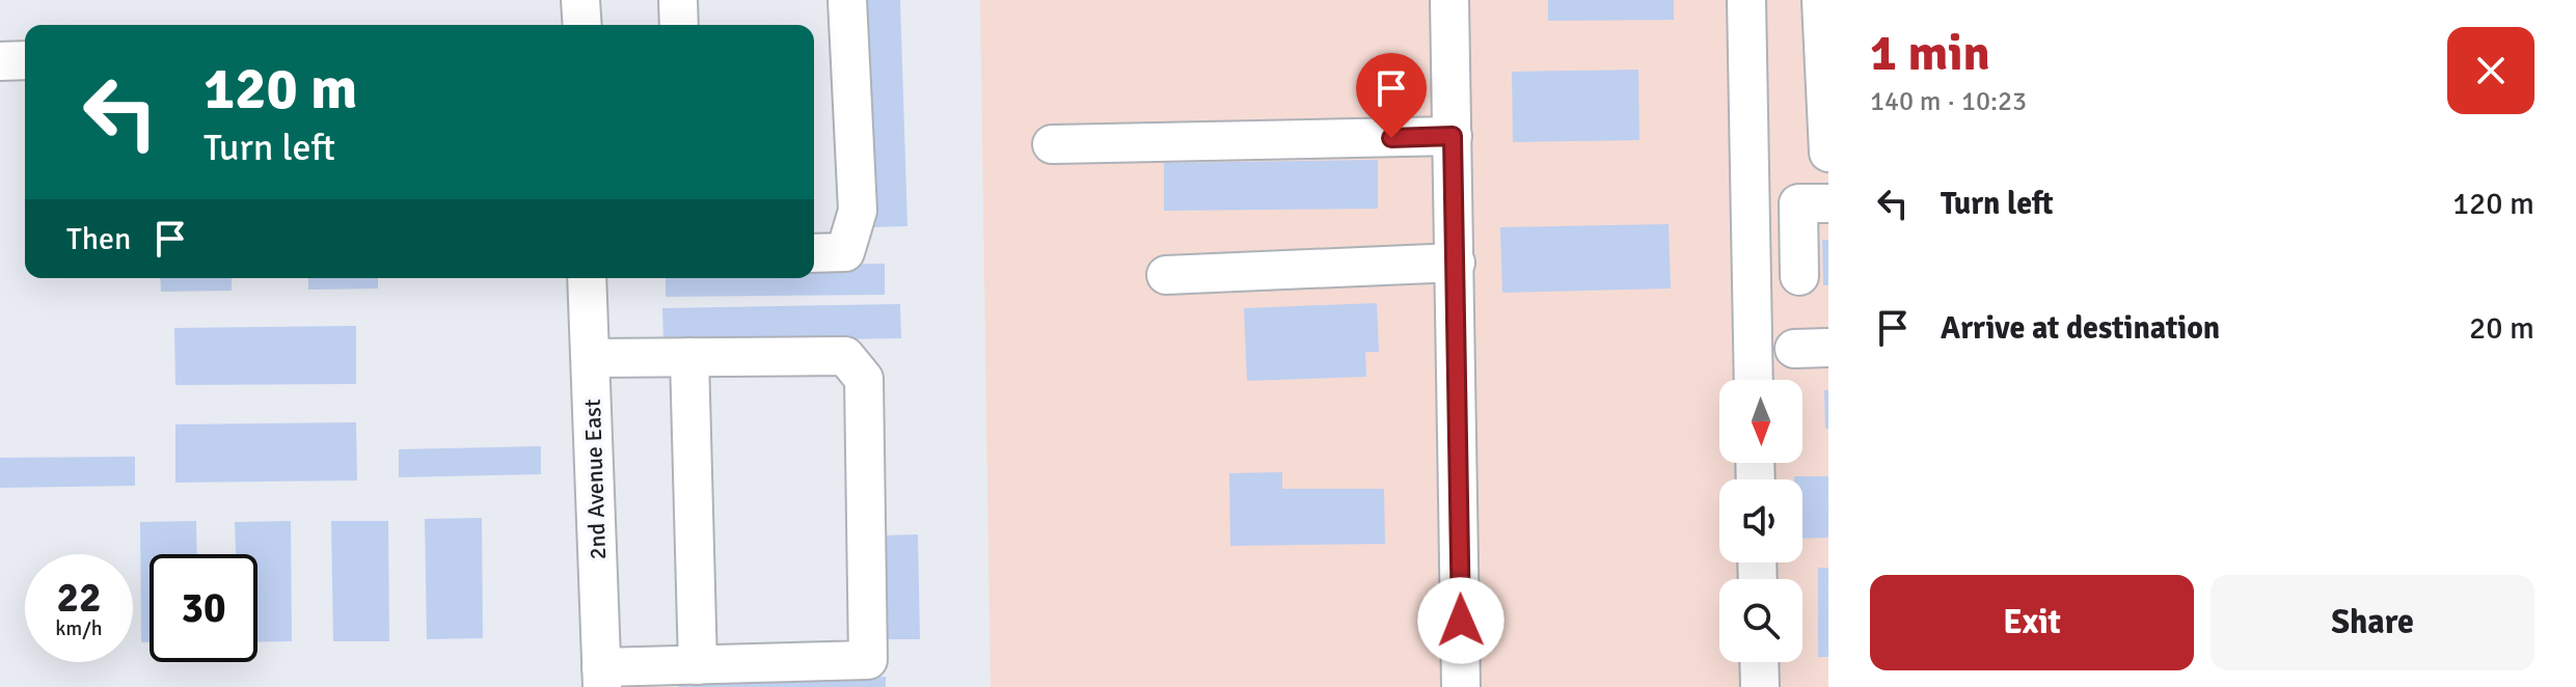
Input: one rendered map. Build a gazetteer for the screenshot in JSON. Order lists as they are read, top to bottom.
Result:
{
  "streets": {
    "street": ["2nd Avenue East"]
  },
  "north": "bottom",
  "page": {
    "heading": ["1 min", "140 m · 10:23"],
    "turn": ["120 m", "Turn left"],
    "list": [
      {
        "name": "Turn left",
        "value": "120 m"
      },
      {
        "name": "Arrive at destination",
        "value": "20 m"
      }
    ],
    "then": "Then",
    "speed": "22 km/h",
    "limit": "30",
    "buttons": ["Exit", "Share"]
  }
}
